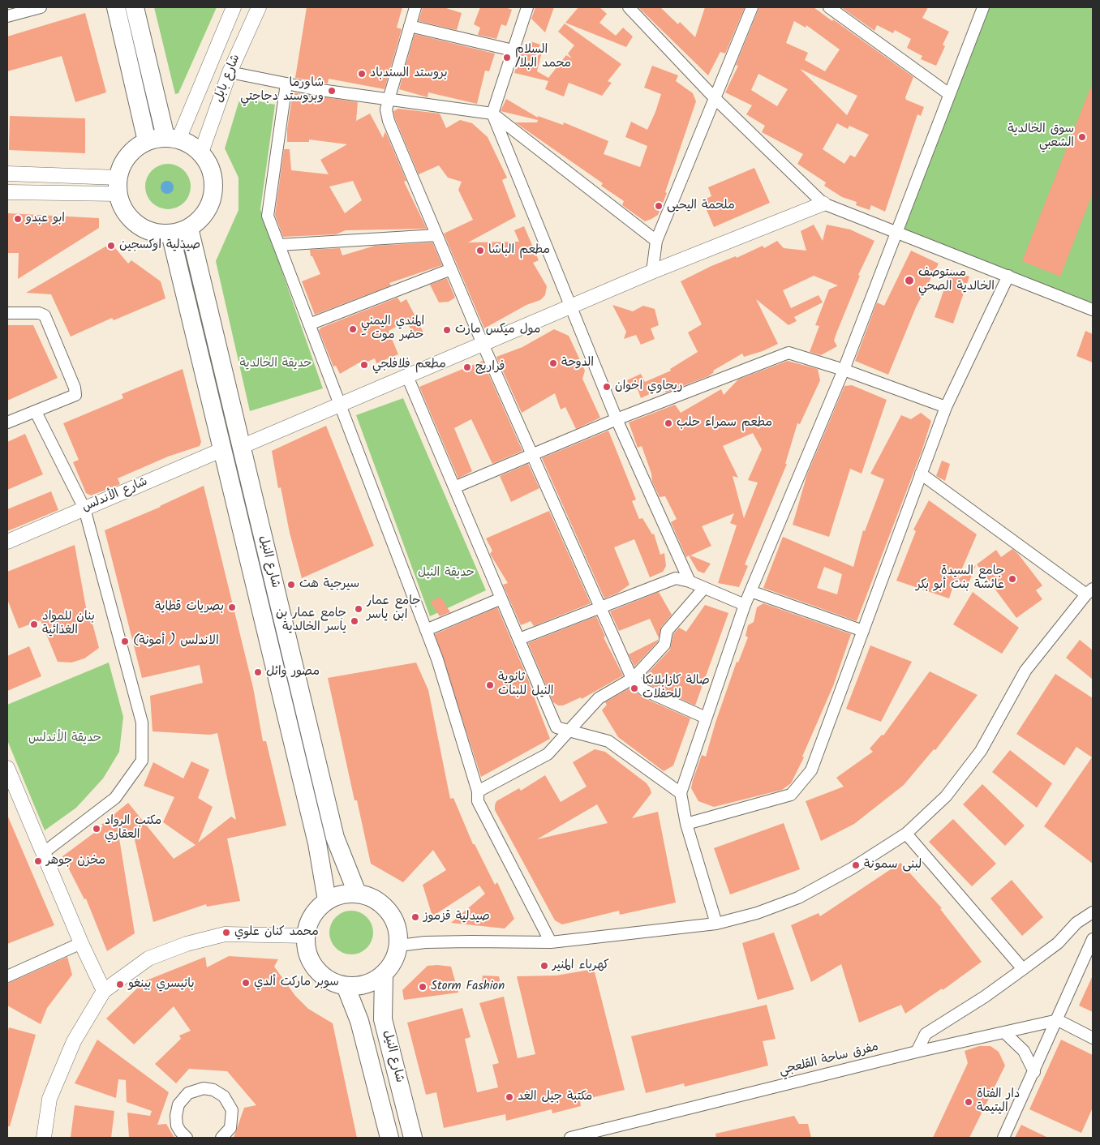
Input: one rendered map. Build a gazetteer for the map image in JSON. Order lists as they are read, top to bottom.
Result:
{
  "streets": {
    "main road": ["شارع النيل"],
    "street": ["شارع بابل", "شارع الأندلس", "مفرق ساحة القلعجي"]
  },
  "crossings": [
    ["شارع بابل", "شارع النيل"],
    ["شارع الأندلس", "شارع النيل"]
  ],
  "parks": ["حديقة الخالدية", "حديقة النيل", "حديقة الأندلس"],
  "places": [
    "السلام /محمد البلا",
    "بروستد السندباد",
    "شاورما وبروستد دجاجتي",
    "سوق الخالدية الشعبي",
    "ملحمة اليحيى",
    "ابو عبدو",
    "صيدلية اوكسجين",
    "مطعم الباشا",
    "مستوصف الخالدية الصحي",
    "المندي اليمني - حضر موت",
    "مول ميكس مارت",
    "الدوحة",
    "مطعم فلافلجي",
    "فراريج",
    "ريحاوي اخوان",
    "مطعم سمراء حلب",
    "جامع السيدة عائشة بنت أبو بكر",
    "سيرجية هت",
    "بصريات قطاية",
    "جامع عمار ابن ياسر",
    "جامع عمار بن ياسر الخالدية",
    "بنان للمواد الغذائية",
    "الاندلس ( أمونة)",
    "مصور وائل",
    "ثانوية النيل للبنات",
    "صالة كازابلانكا للحفلات",
    "مكتب الرواد العقاري",
    "مخزن جوهر",
    "لبنى سمونة",
    "صيدلية قزموز",
    "محمد كنان علوي",
    "كهرباء المنير",
    "سوبر ماركت ألدي",
    "باتيسري بينغو",
    "Storm Fashion",
    "مكتبة جيل الغد",
    "دار الفتاة اليتيمة"
  ]
}
